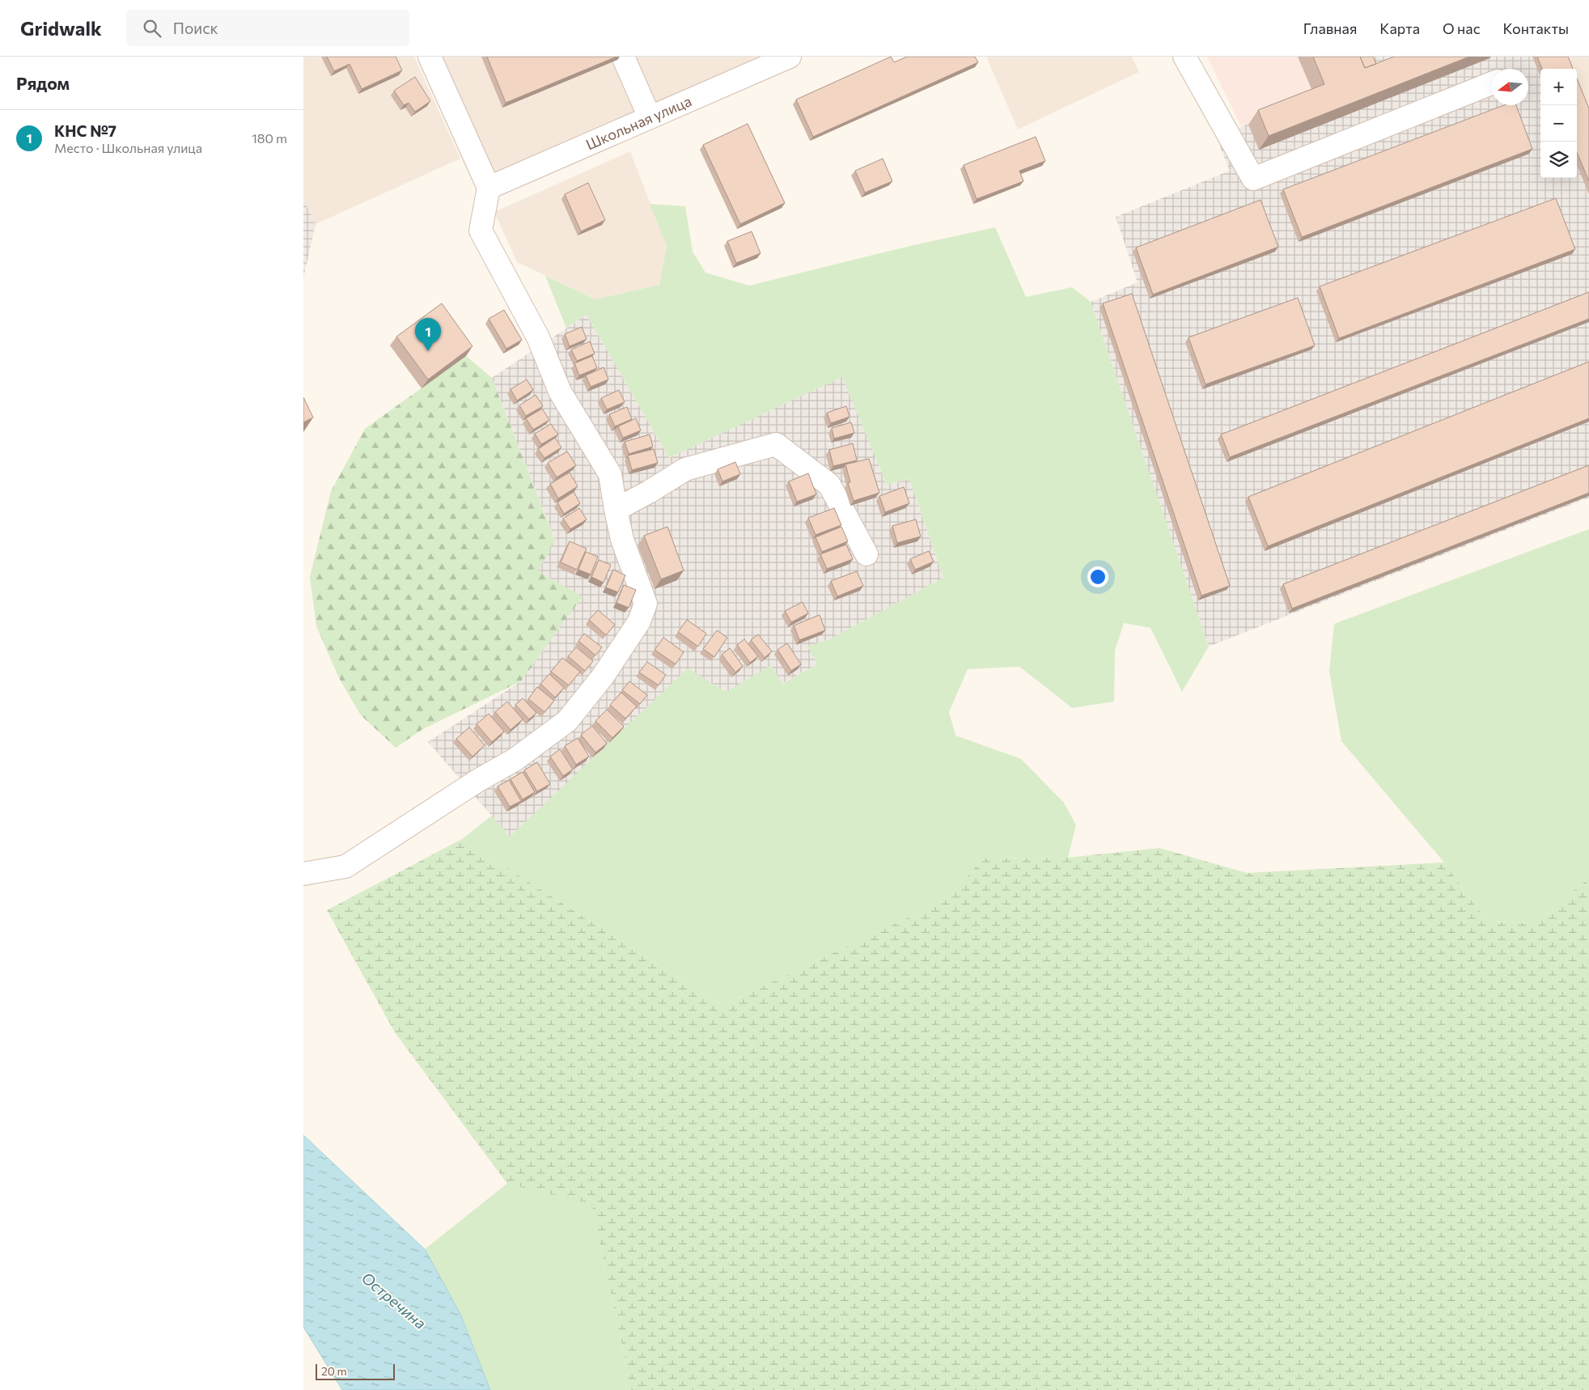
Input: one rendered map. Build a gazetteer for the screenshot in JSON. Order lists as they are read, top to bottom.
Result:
{
  "streets": {
    "street": ["Школьная улица"]
  },
  "water": ["Остречина"],
  "scale_bar": "20 m",
  "north": "left",
  "page": {
    "header": "Gridwalk",
    "search": "Поиск",
    "nav": [
      "Главная",
      "Карта",
      "О нас",
      "Контакты"
    ],
    "heading": "Рядом",
    "map_buttons": ["+", "−"],
    "list": [
      {
        "mark": "1",
        "name": "КНС №7",
        "note": "Место · Школьная улица",
        "value": "180 m"
      }
    ],
    "pins": "1",
    "scale": "20 m"
  }
}
